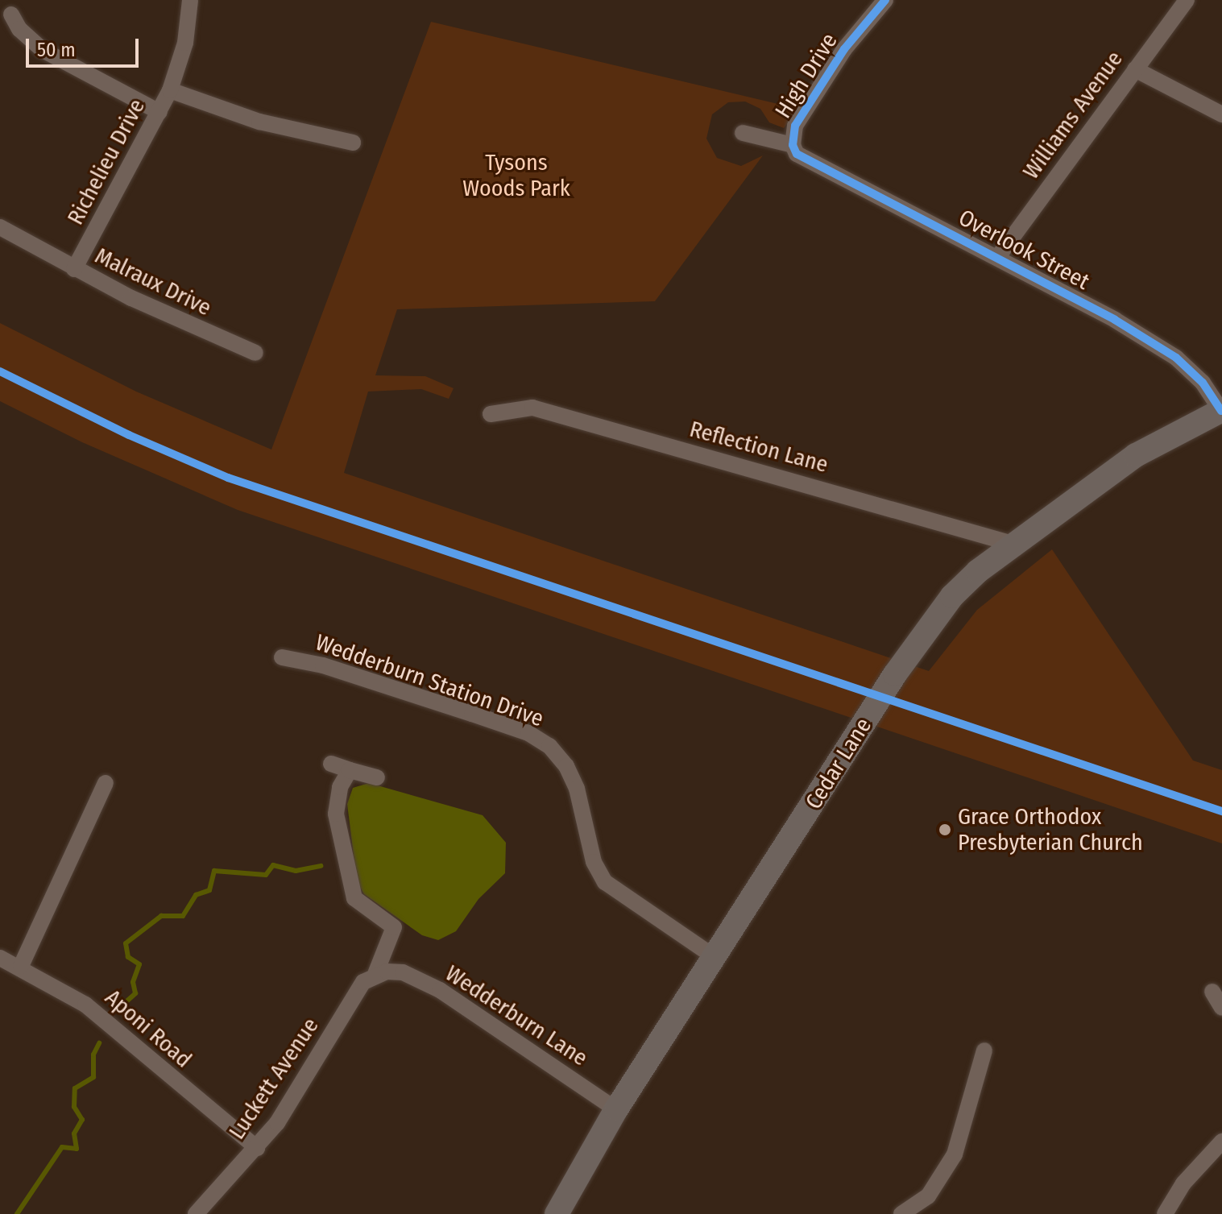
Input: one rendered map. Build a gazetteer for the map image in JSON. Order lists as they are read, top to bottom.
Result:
{
  "streets": {
    "main road": ["Cedar Lane"],
    "street": [
      "High Drive",
      "Williams Avenue",
      "Richelieu Drive",
      "Overlook Street",
      "Malraux Drive",
      "Reflection Lane",
      "Wedderburn Station Drive",
      "Wedderburn Lane",
      "Aponi Road",
      "Luckett Avenue"
    ]
  },
  "crossings": [
    ["High Drive", "Overlook Street"],
    ["Williams Avenue", "Overlook Street"],
    ["Richelieu Drive", "Malraux Drive"],
    ["Overlook Street", "Cedar Lane"],
    ["Reflection Lane", "Cedar Lane"],
    ["Wedderburn Station Drive", "Cedar Lane"],
    ["Cedar Lane", "Wedderburn Lane"],
    ["Wedderburn Lane", "Luckett Avenue"],
    ["Aponi Road", "Luckett Avenue"]
  ],
  "parks": ["Tysons Woods Park"],
  "places": ["Grace Orthodox Presbyterian Church"],
  "scale_bar": "50 m"
}
